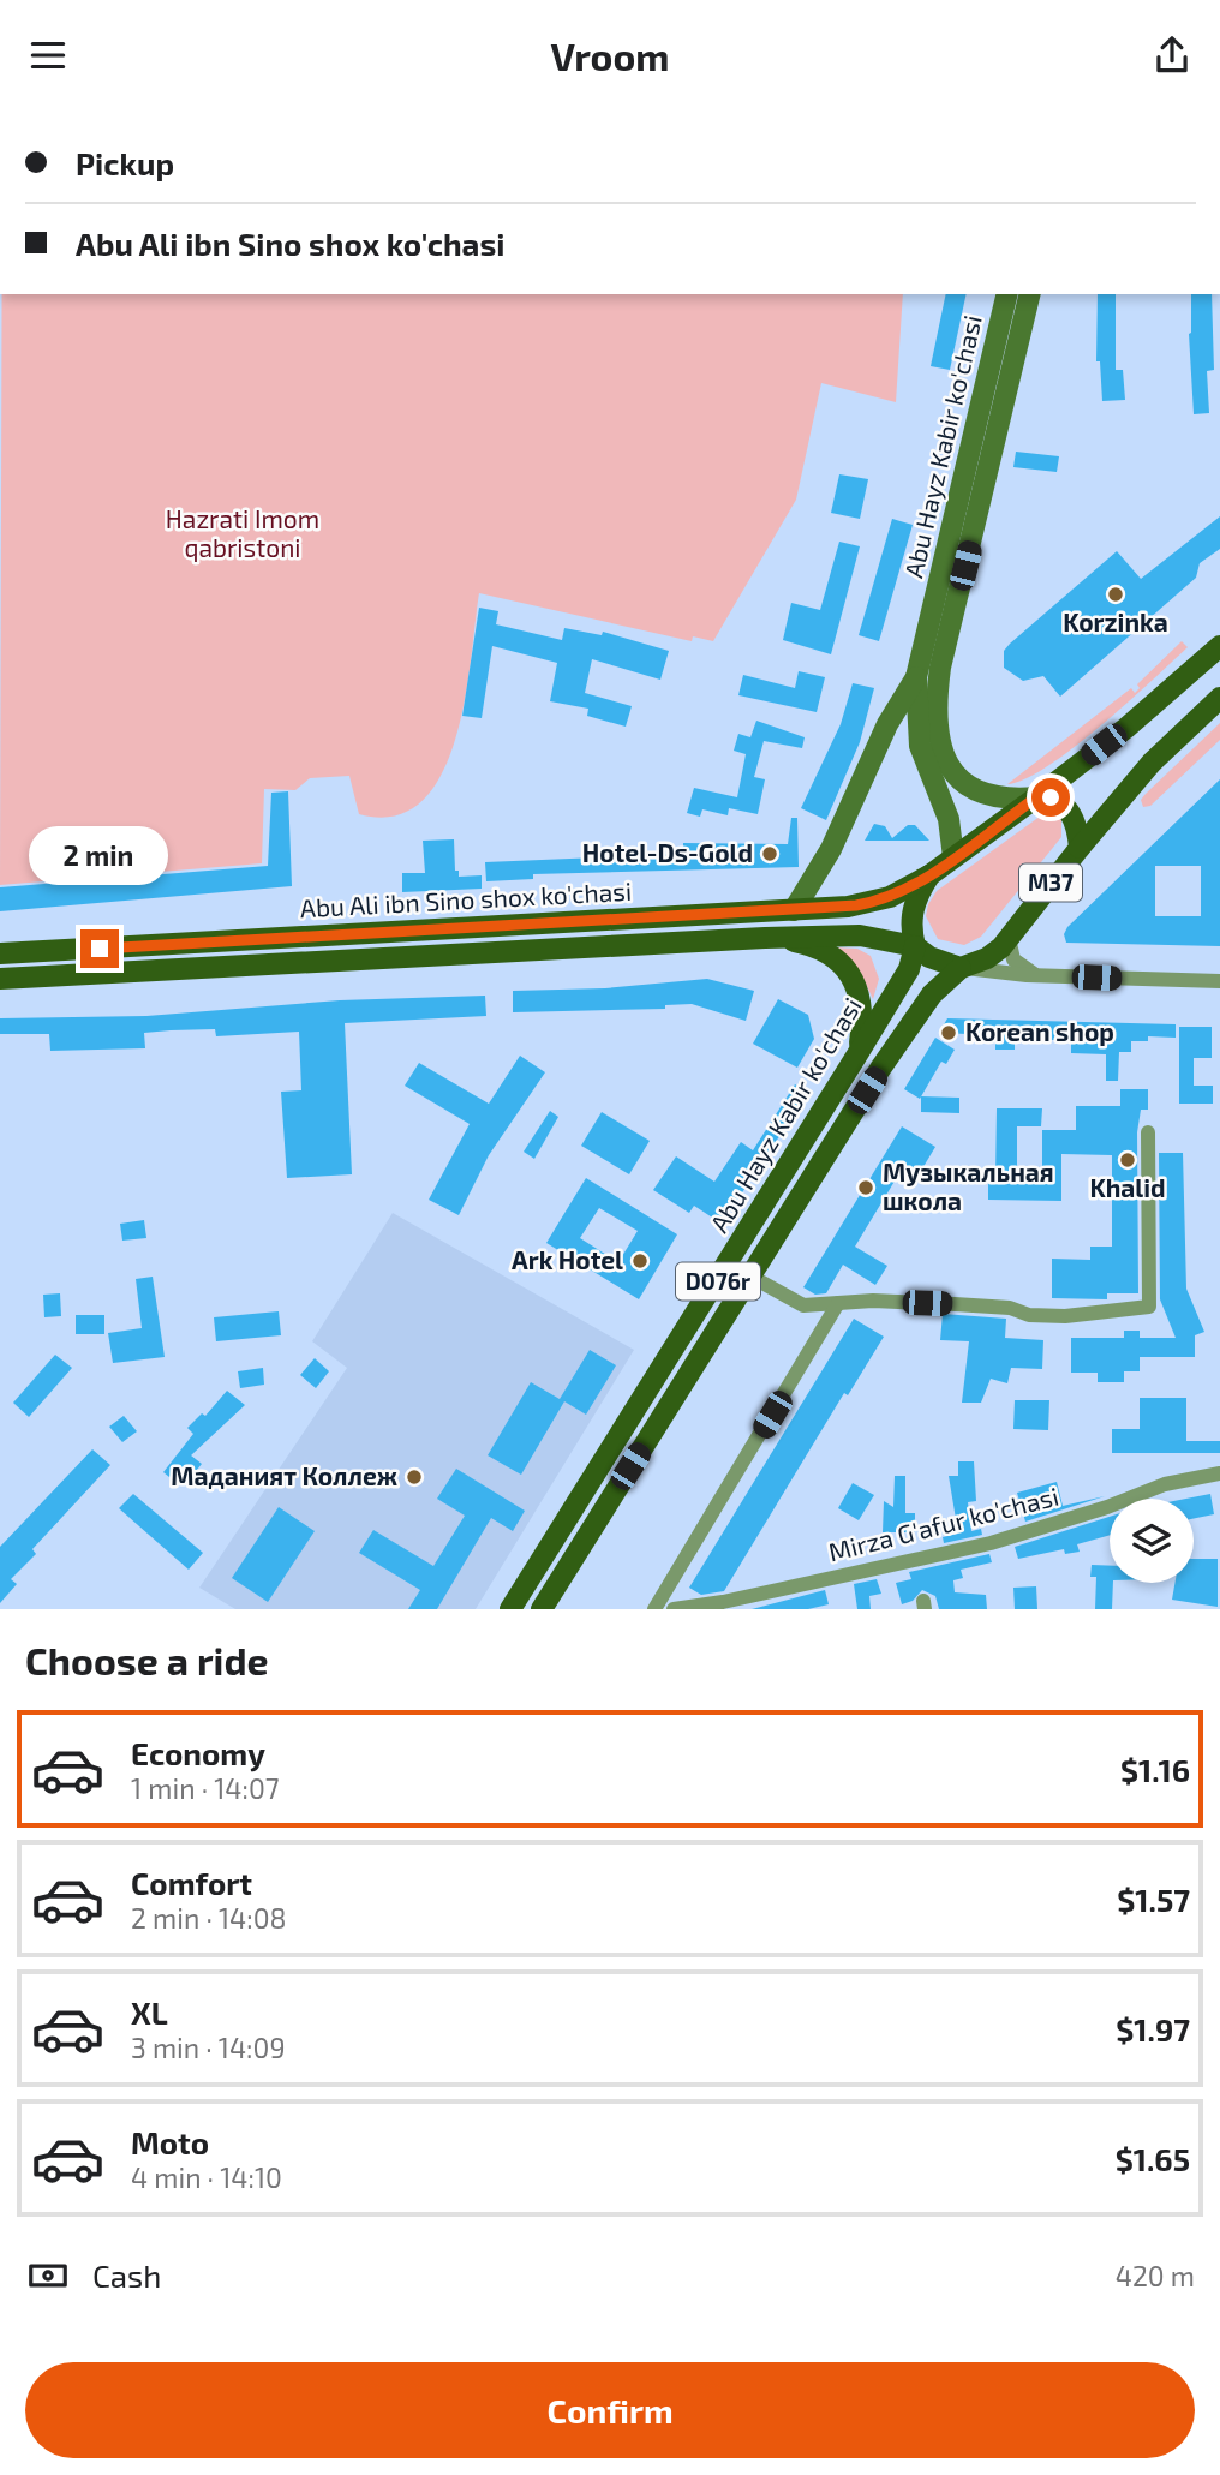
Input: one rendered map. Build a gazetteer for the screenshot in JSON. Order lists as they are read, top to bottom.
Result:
{
  "streets": {
    "main road": [
      "Abu Hayz Kabir ko'chasi",
      "M37",
      "Abu Ali ibn Sino shox ko'chasi",
      "D076r"
    ],
    "street": ["Mirza G'afur ko'chasi"]
  },
  "crossings": [
    ["Abu Hayz Kabir ko'chasi", "M37"],
    ["Abu Hayz Kabir ko'chasi", "Abu Ali ibn Sino shox ko'chasi"],
    ["Abu Hayz Kabir ko'chasi", "D076r"],
    ["M37", "Abu Ali ibn Sino shox ko'chasi"],
    ["Abu Ali ibn Sino shox ko'chasi", "D076r"]
  ],
  "parks": ["Hazrati Imom qabristoni"],
  "places": [
    "Korzinka",
    "Hotel-Ds-Gold",
    "Korean shop",
    "Khalid",
    "Музыкальная школа",
    "Ark Hotel",
    "Маданият Коллеж"
  ],
  "page": {
    "header": "Vroom",
    "banner": ["Pickup", "Abu Ali ibn Sino shox ko'chasi"],
    "bubble": "2 min",
    "heading": "Choose a ride",
    "list": [
      {
        "name": "Economy",
        "note": "1 min · 14:07",
        "value": "$1.16"
      },
      {
        "name": "Comfort",
        "note": "2 min · 14:08",
        "value": "$1.57"
      },
      {
        "name": "XL",
        "note": "3 min · 14:09",
        "value": "$1.97"
      },
      {
        "name": "Moto",
        "note": "4 min · 14:10",
        "value": "$1.65"
      }
    ],
    "pay": ["Cash", "420 m"],
    "buttons": "Confirm"
  }
}
